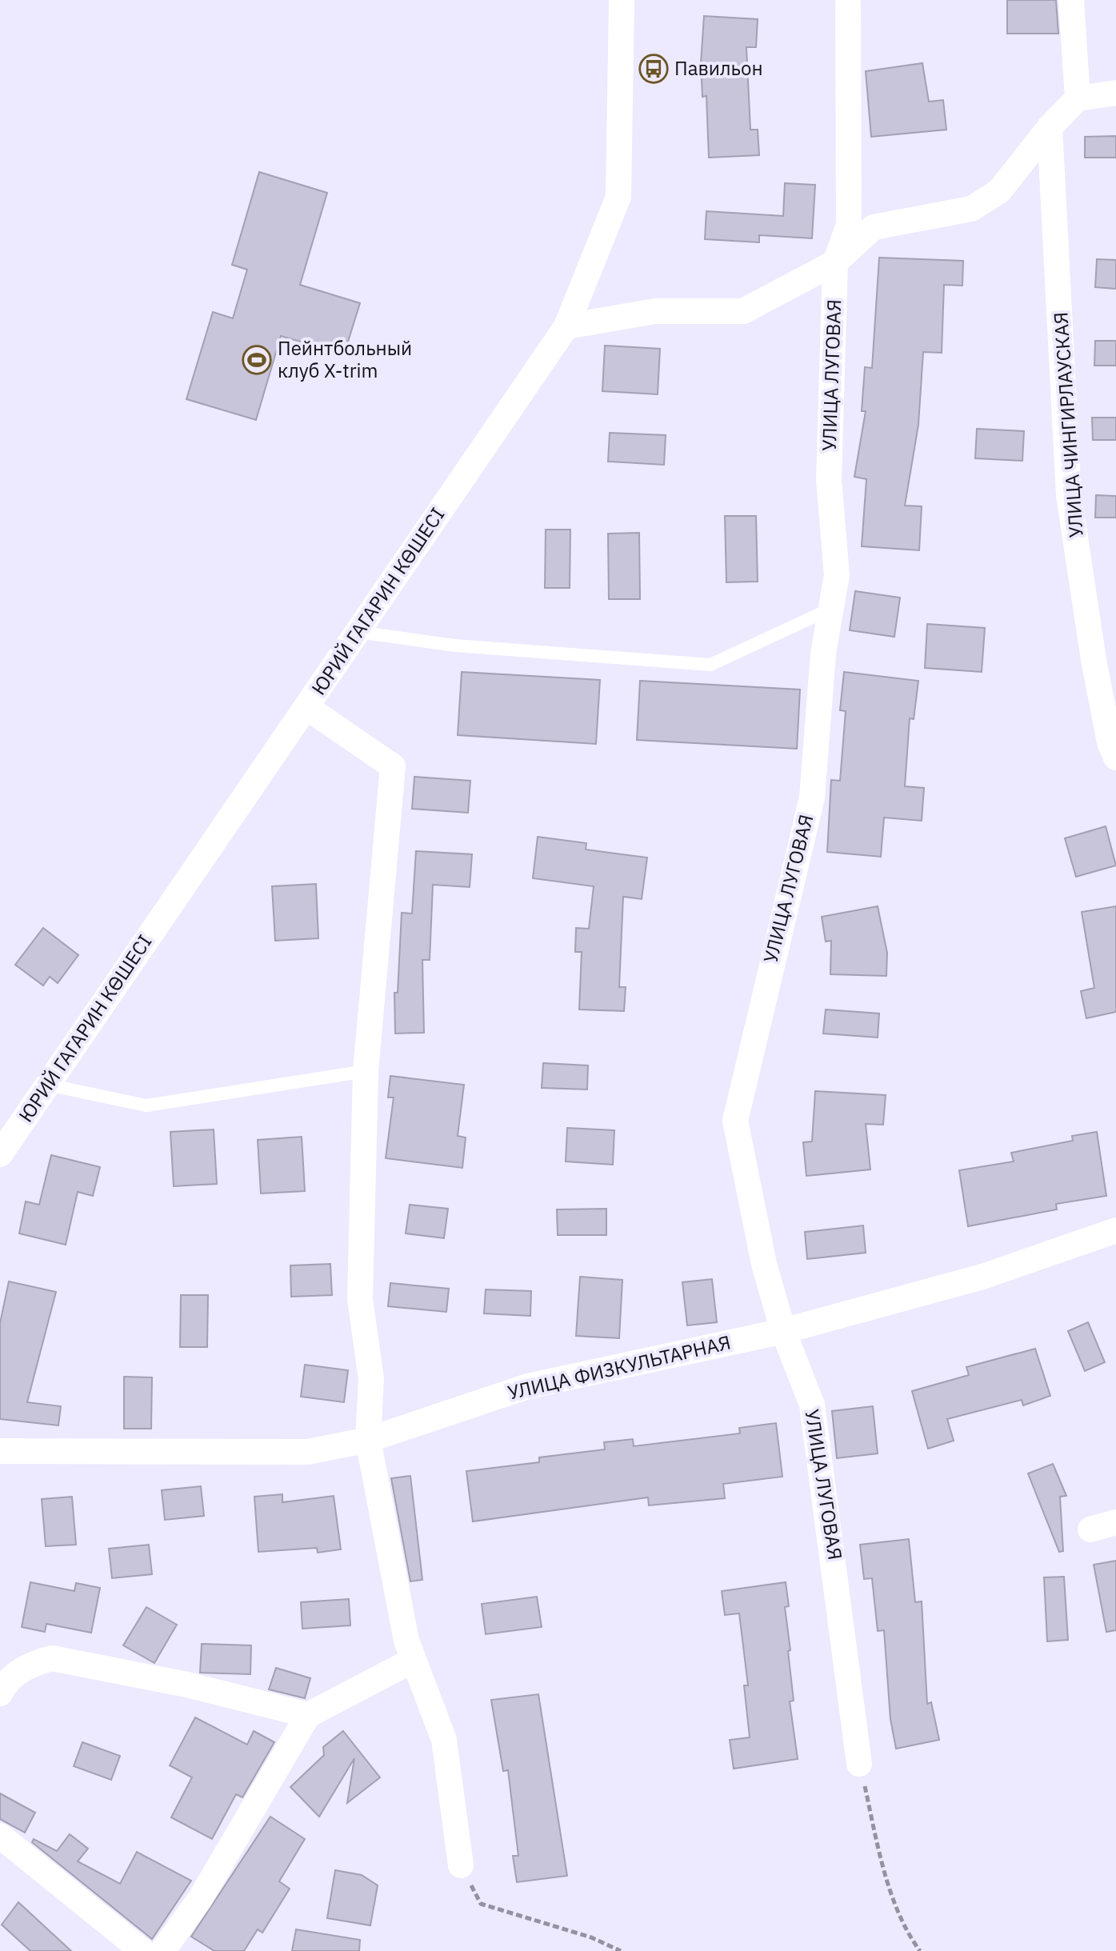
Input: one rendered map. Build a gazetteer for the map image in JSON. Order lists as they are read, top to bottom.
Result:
{
  "streets": {
    "street": [
      "УЛИЦА ЛУГОВАЯ",
      "УЛИЦА ЧИНГИРЛАУСКАЯ",
      "ЮРИЙ ГАГАРИН КӨШЕСІ",
      "УЛИЦА ФИЗКУЛЬТАРНАЯ"
    ]
  },
  "crossings": [
    ["УЛИЦА ЛУГОВАЯ", "УЛИЦА ФИЗКУЛЬТАРНАЯ"]
  ],
  "places": {
    "bus stop": ["Павильон"],
    "sports": ["Пейнтбольный клуб X-trim"]
  }
}
